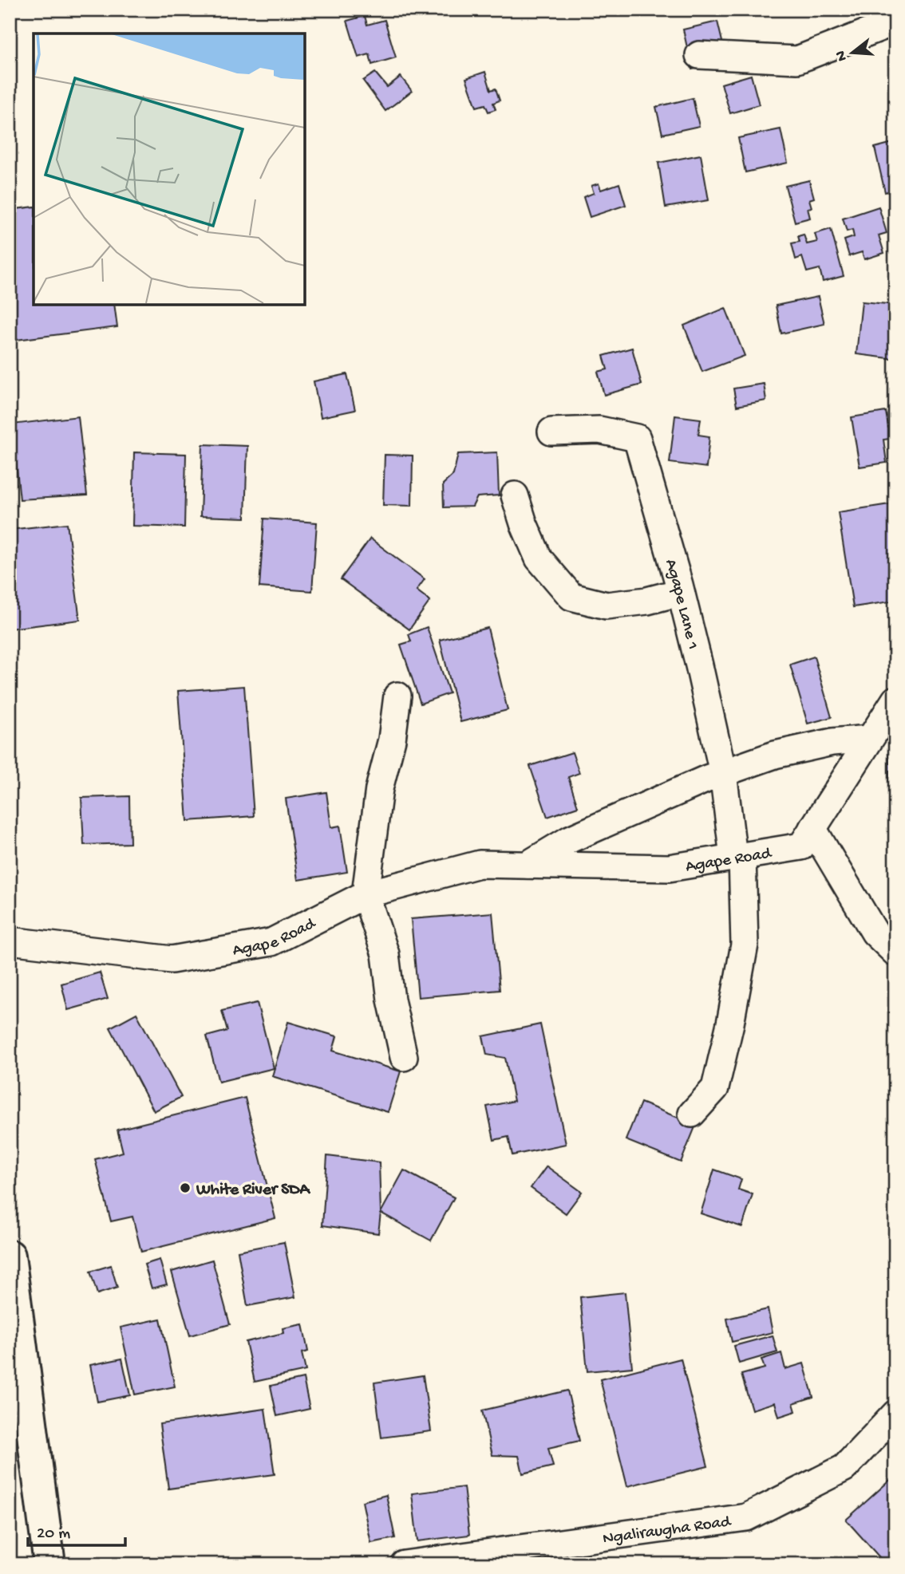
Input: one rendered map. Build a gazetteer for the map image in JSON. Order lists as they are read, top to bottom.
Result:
{
  "streets": {
    "street": ["Agape Lane 1", "Agape Road", "Ngaliraugha Road"]
  },
  "crossings": [
    ["Agape Lane 1", "Agape Road"]
  ],
  "places": ["White River SDA"],
  "scale_bar": "20 m",
  "north": "left"
}
